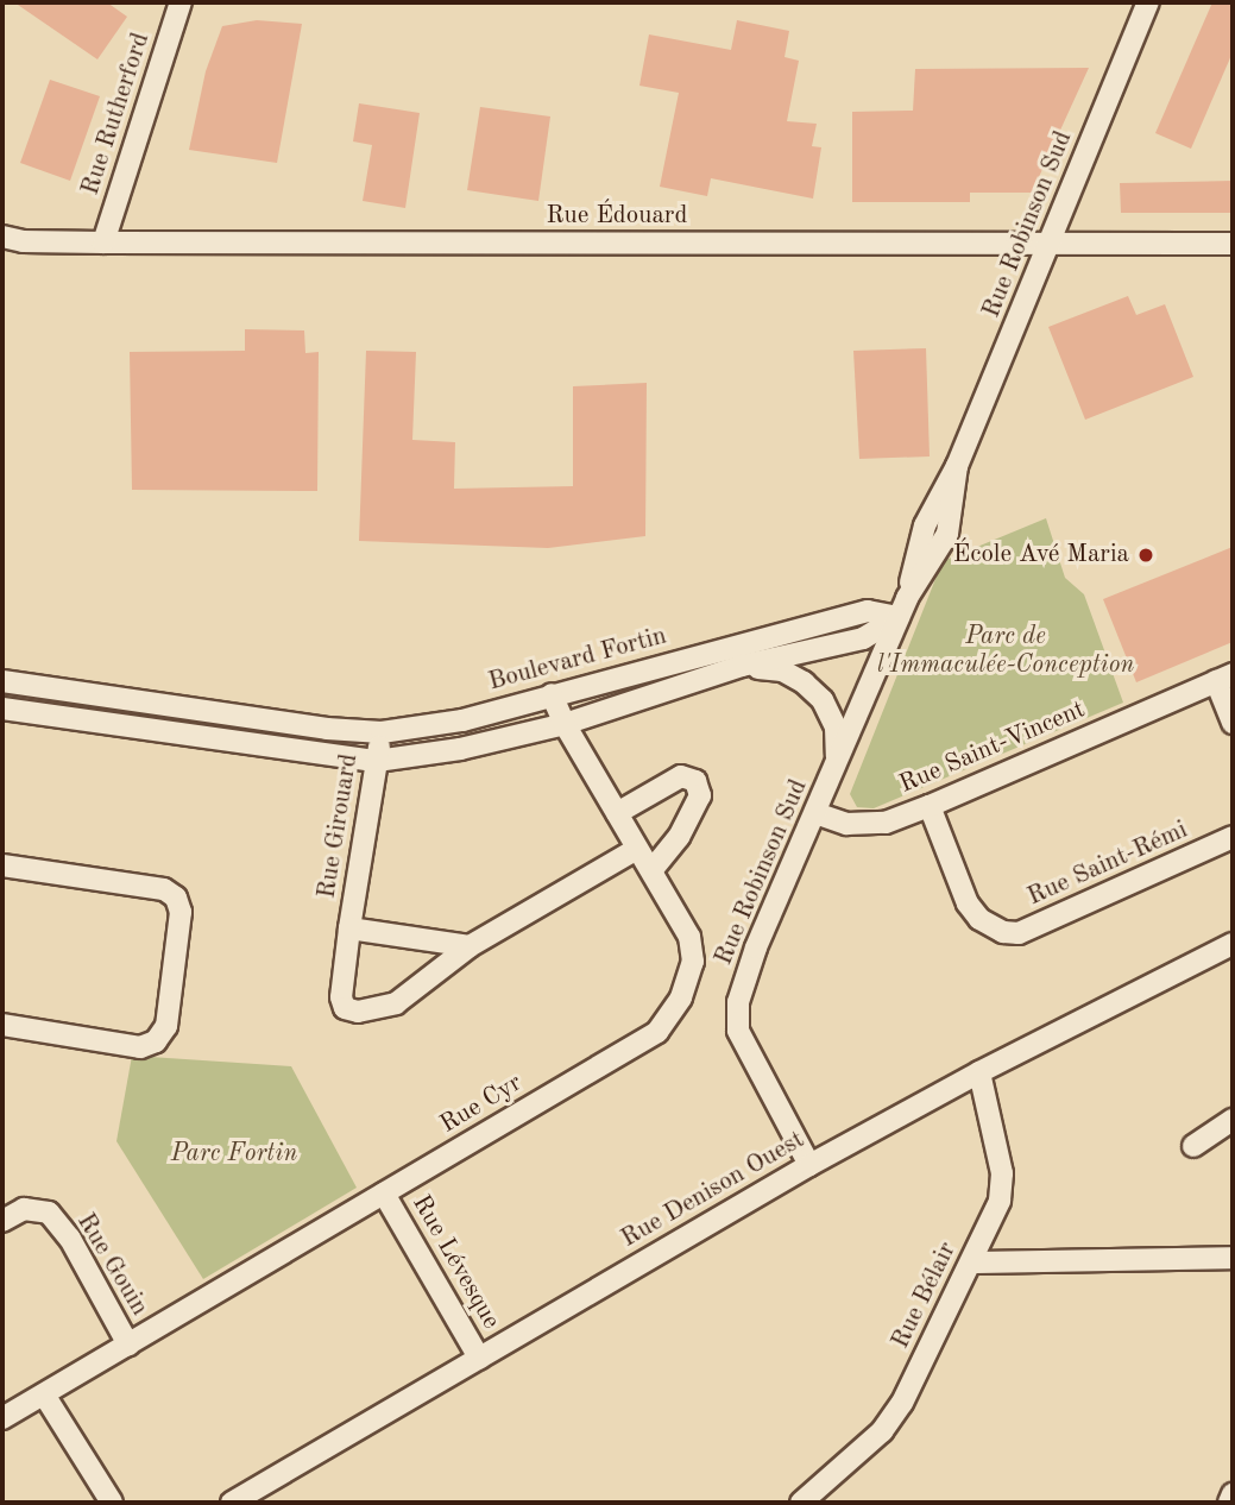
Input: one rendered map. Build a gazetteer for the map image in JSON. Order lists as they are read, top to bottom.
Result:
{
  "streets": {
    "street": [
      "Rue Rutherford",
      "Rue Édouard",
      "Rue Robinson Sud",
      "Boulevard Fortin",
      "Rue Saint-Vincent",
      "Rue Girouard",
      "Rue Saint-Rémi",
      "Rue Cyr",
      "Rue Denison Ouest",
      "Rue Lévesque",
      "Rue Gouin",
      "Rue Bélair"
    ]
  },
  "crossings": [
    ["Rue Rutherford", "Rue Édouard"],
    ["Rue Édouard", "Rue Robinson Sud"],
    ["Rue Robinson Sud", "Boulevard Fortin"],
    ["Rue Robinson Sud", "Rue Saint-Vincent"],
    ["Rue Robinson Sud", "Rue Denison Ouest"],
    ["Boulevard Fortin", "Rue Girouard"],
    ["Boulevard Fortin", "Rue Cyr"],
    ["Rue Saint-Vincent", "Rue Saint-Rémi"],
    ["Rue Girouard", "Rue Cyr"],
    ["Rue Cyr", "Rue Lévesque"],
    ["Rue Cyr", "Rue Gouin"],
    ["Rue Denison Ouest", "Rue Lévesque"],
    ["Rue Denison Ouest", "Rue Bélair"]
  ],
  "parks": ["Parc de l'Immaculée-Conception", "Parc Fortin"],
  "places": ["École Avé Maria"]
}
